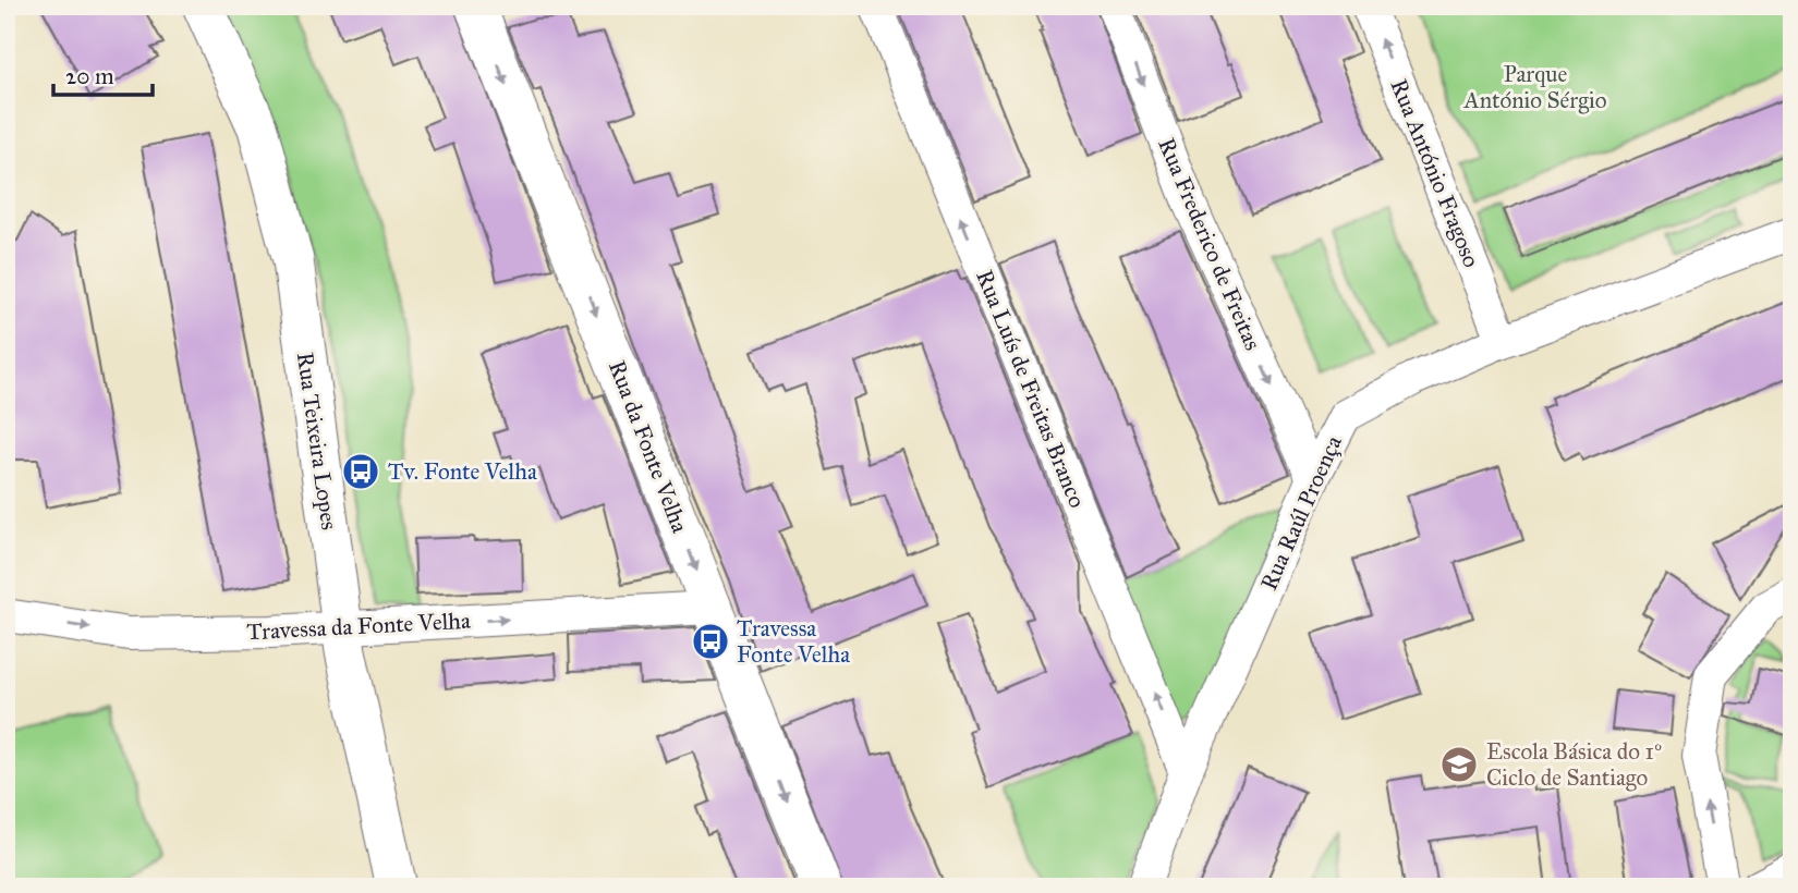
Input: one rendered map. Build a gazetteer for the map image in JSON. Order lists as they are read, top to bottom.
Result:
{
  "streets": {
    "street": [
      "Rua António Fragoso",
      "Rua Frederico de Freitas",
      "Rua Luís de Freitas Branco",
      "Rua Teixeira Lopes",
      "Rua da Fonte Velha",
      "Rua Raúl Proença",
      "Travessa da Fonte Velha"
    ]
  },
  "crossings": [
    ["Rua António Fragoso", "Rua Raúl Proença"],
    ["Rua Frederico de Freitas", "Rua Raúl Proença"],
    ["Rua Luís de Freitas Branco", "Rua Raúl Proença"],
    ["Rua Teixeira Lopes", "Travessa da Fonte Velha"],
    ["Rua da Fonte Velha", "Travessa da Fonte Velha"]
  ],
  "one_way": [
    "Rua António Fragoso",
    "Rua Frederico de Freitas",
    "Rua Luís de Freitas Branco",
    "Rua da Fonte Velha",
    "Travessa da Fonte Velha"
  ],
  "parks": ["Parque António Sérgio"],
  "places": {
    "bus stop": ["Tv. Fonte Velha", "Travessa Fonte Velha"],
    "school or university": ["Escola Básica do 1º Ciclo de Santiago"]
  },
  "scale_bar": "20 m"
}
